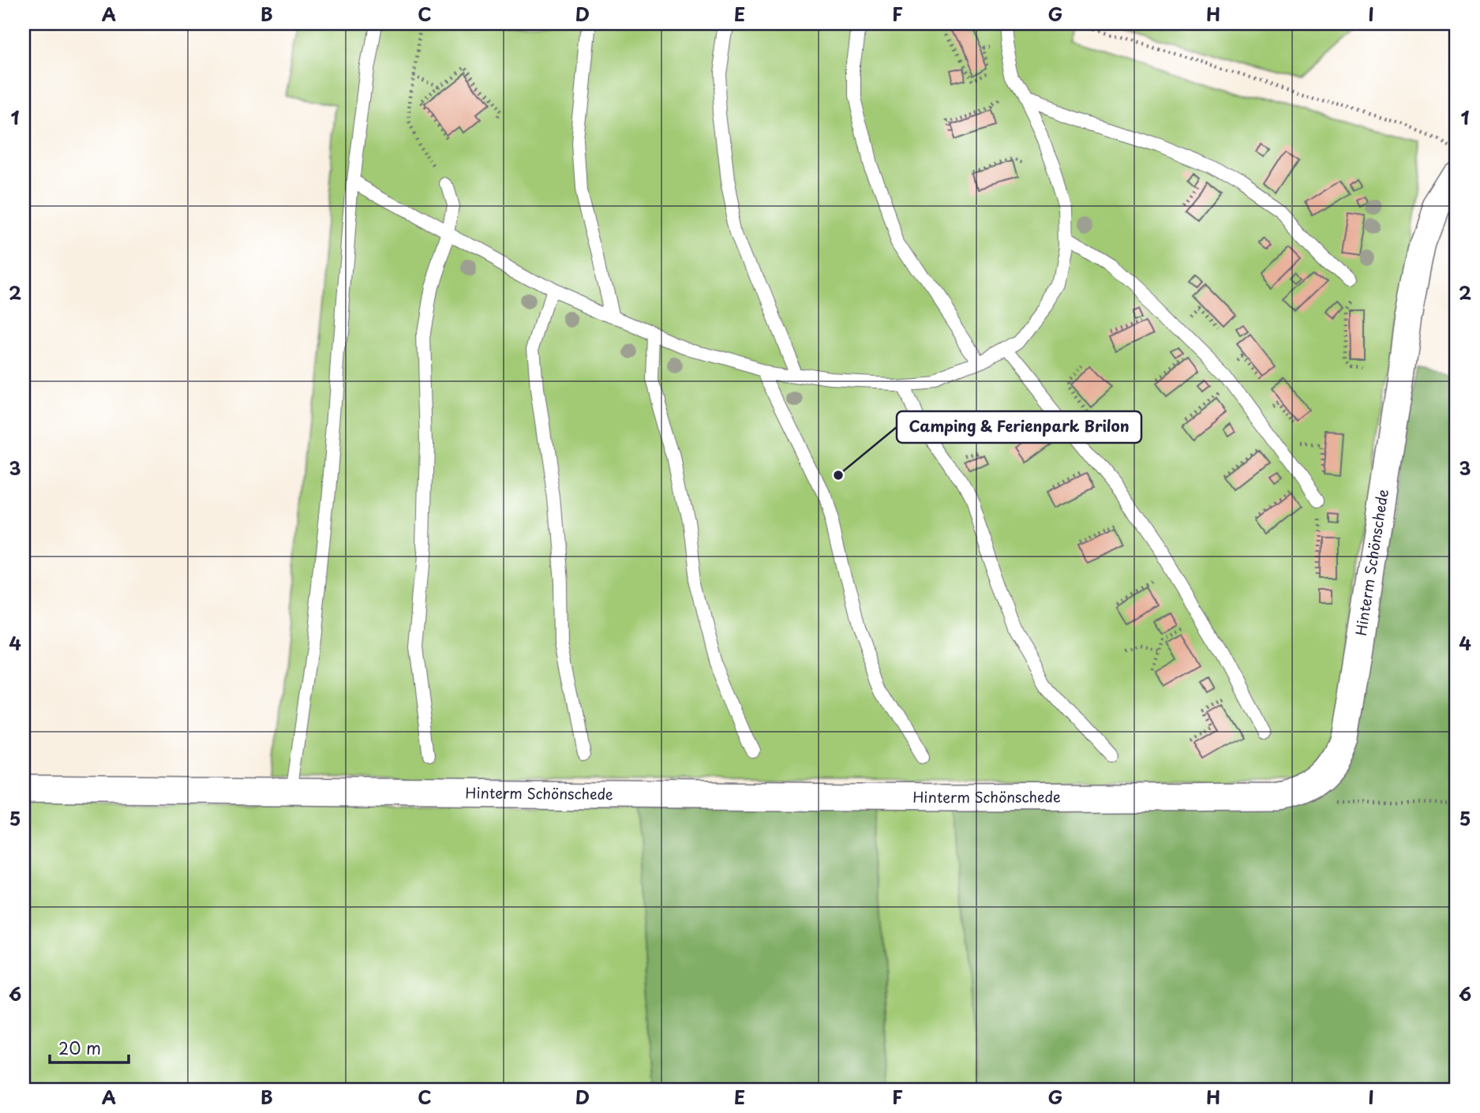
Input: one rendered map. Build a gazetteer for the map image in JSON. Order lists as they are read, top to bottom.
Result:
{
  "streets": {
    "street": ["Hinterm Schönschede"]
  },
  "places": ["Camping & Ferienpark Brilon"],
  "scale_bar": "20 m",
  "grid": {
    "columns": [
      "A",
      "B",
      "C",
      "D",
      "E",
      "F",
      "G",
      "H",
      "I"
    ],
    "rows": [
      "1",
      "2",
      "3",
      "4",
      "5",
      "6"
    ]
  }
}
